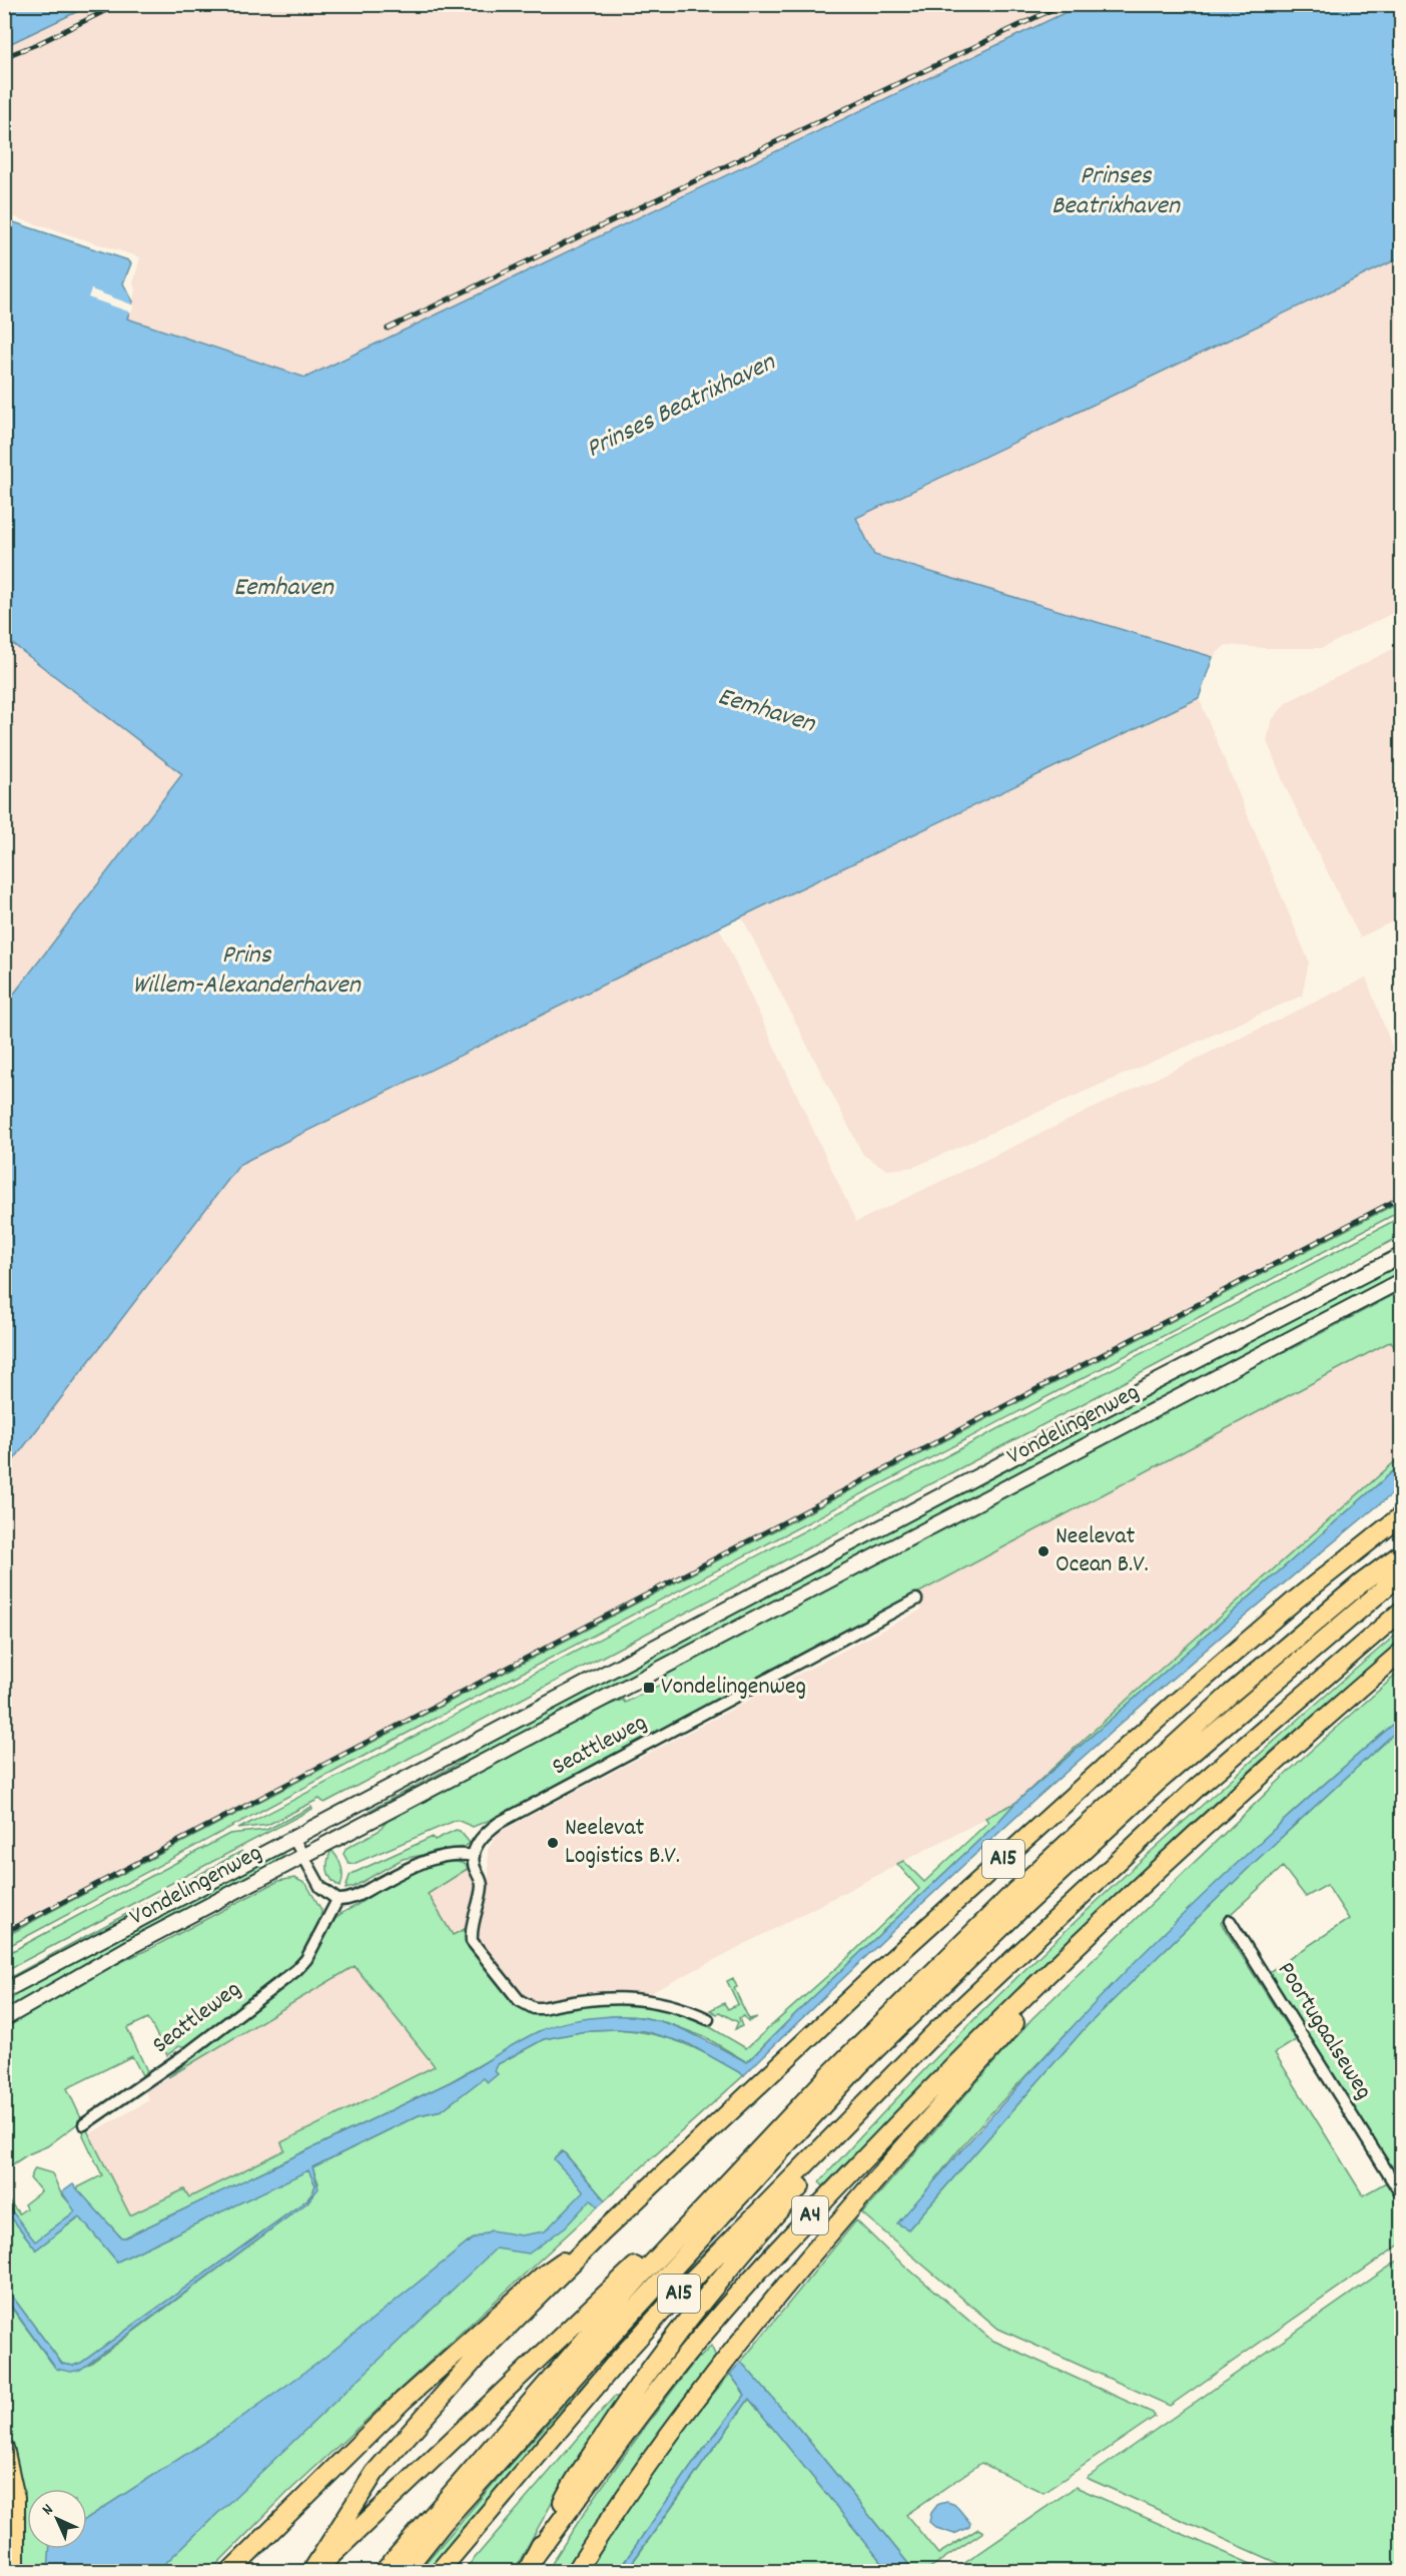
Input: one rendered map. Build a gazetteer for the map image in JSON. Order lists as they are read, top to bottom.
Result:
{
  "streets": {
    "highway": ["A15", "A4"],
    "main road": ["Vondelingenweg"],
    "street": ["Seattleweg", "Poortugaalseweg"]
  },
  "crossings": [
    ["A15", "A4"]
  ],
  "water": ["Prinses Beatrixhaven", "Eemhaven", "Prins Willem-Alexanderhaven"],
  "places": {
    "other": ["Neelevat Ocean B.V.", "Neelevat Logistics B.V."],
    "transit": ["Vondelingenweg"]
  },
  "north": "top left"
}
